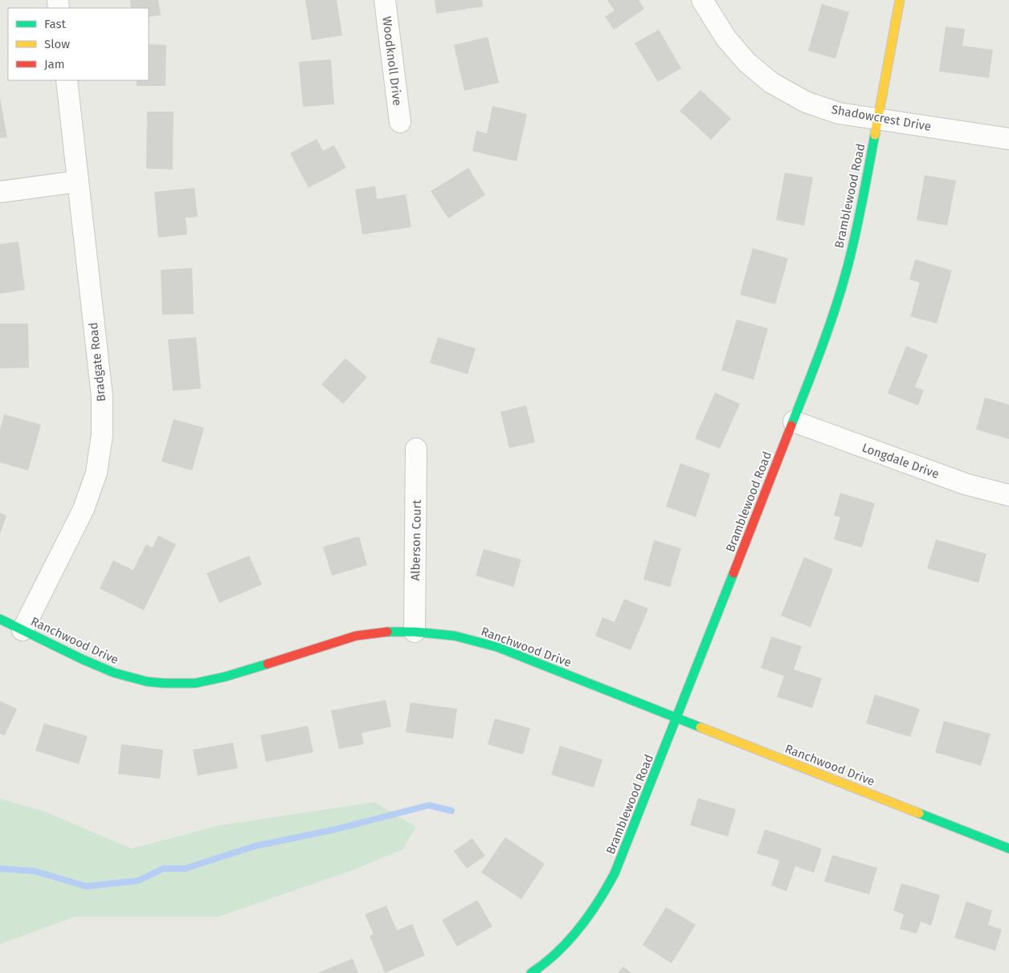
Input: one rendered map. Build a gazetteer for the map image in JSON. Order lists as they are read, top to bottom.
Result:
{
  "streets": {
    "street": [
      "Woodknoll Drive",
      "Shadowcrest Drive",
      "Bramblewood Road",
      "Bradgate Road",
      "Longdale Drive",
      "Alberson Court",
      "Ranchwood Drive"
    ]
  },
  "crossings": [
    ["Shadowcrest Drive", "Bramblewood Road"],
    ["Bramblewood Road", "Longdale Drive"],
    ["Bramblewood Road", "Ranchwood Drive"],
    ["Bradgate Road", "Ranchwood Drive"],
    ["Alberson Court", "Ranchwood Drive"]
  ],
  "legend": ["Fast", "Slow", "Jam"]
}
